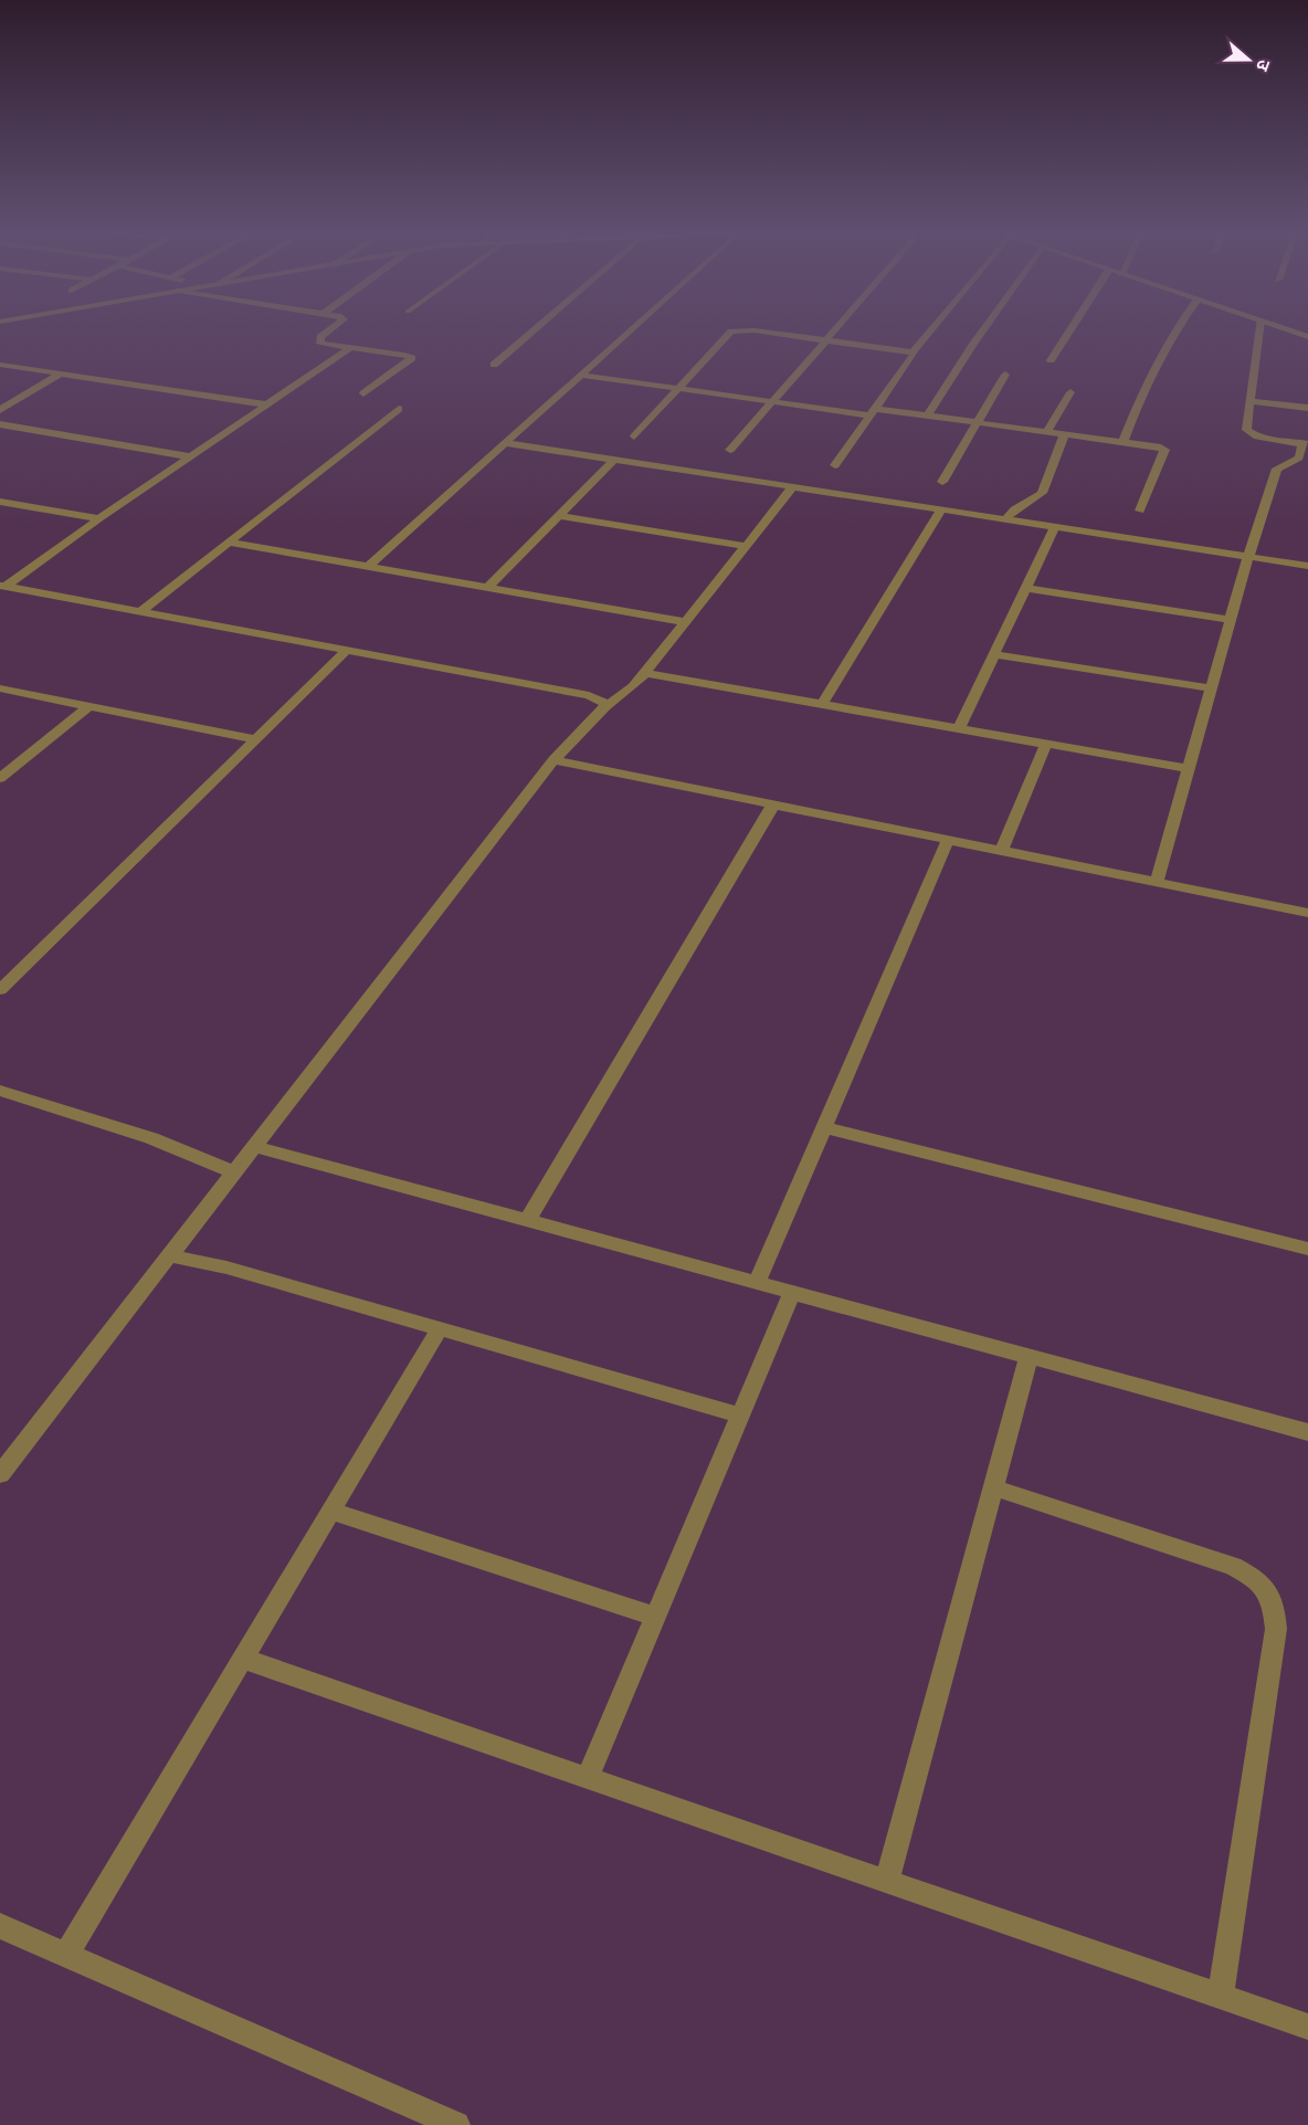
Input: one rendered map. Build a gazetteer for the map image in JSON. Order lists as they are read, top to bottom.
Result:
{
  "north": "right"
}
